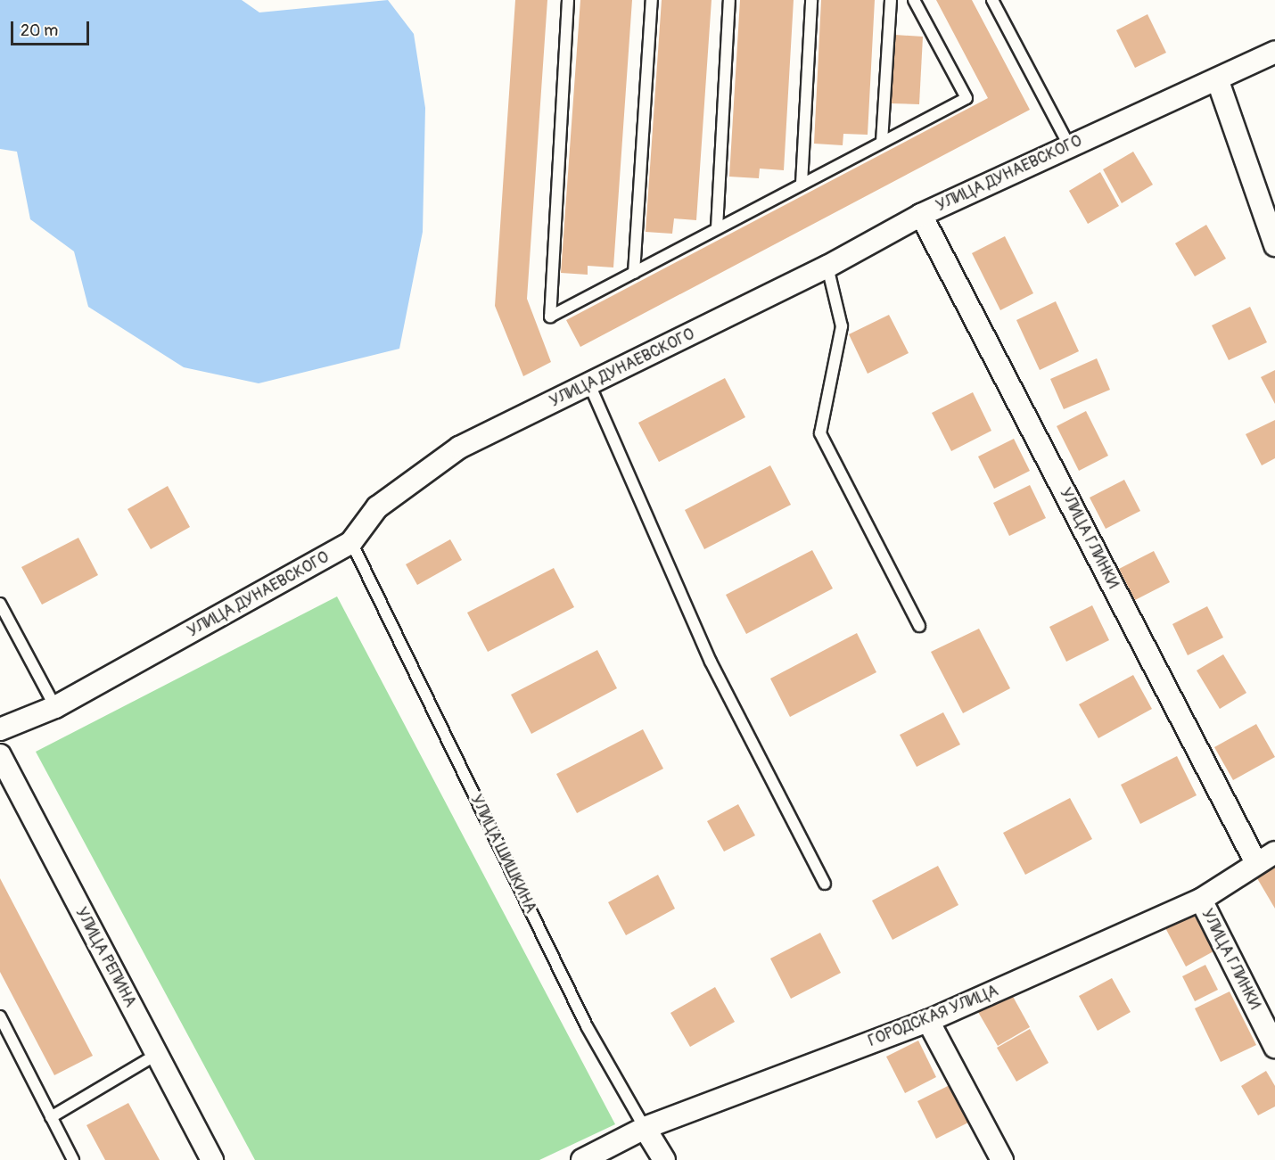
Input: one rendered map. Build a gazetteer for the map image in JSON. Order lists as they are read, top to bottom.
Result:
{
  "streets": {
    "street": [
      "УЛИЦА ДУНАЕВСКОГО",
      "УЛИЦА ГЛИНКИ",
      "УЛИЦА ШИШКИНА",
      "УЛИЦА РЕПИНА",
      "ГОРОДСКАЯ УЛИЦА"
    ]
  },
  "crossings": [
    ["УЛИЦА ДУНАЕВСКОГО", "УЛИЦА ГЛИНКИ"],
    ["УЛИЦА ДУНАЕВСКОГО", "УЛИЦА ШИШКИНА"],
    ["УЛИЦА ГЛИНКИ", "ГОРОДСКАЯ УЛИЦА"],
    ["УЛИЦА ШИШКИНА", "ГОРОДСКАЯ УЛИЦА"]
  ],
  "scale_bar": "20 m"
}
